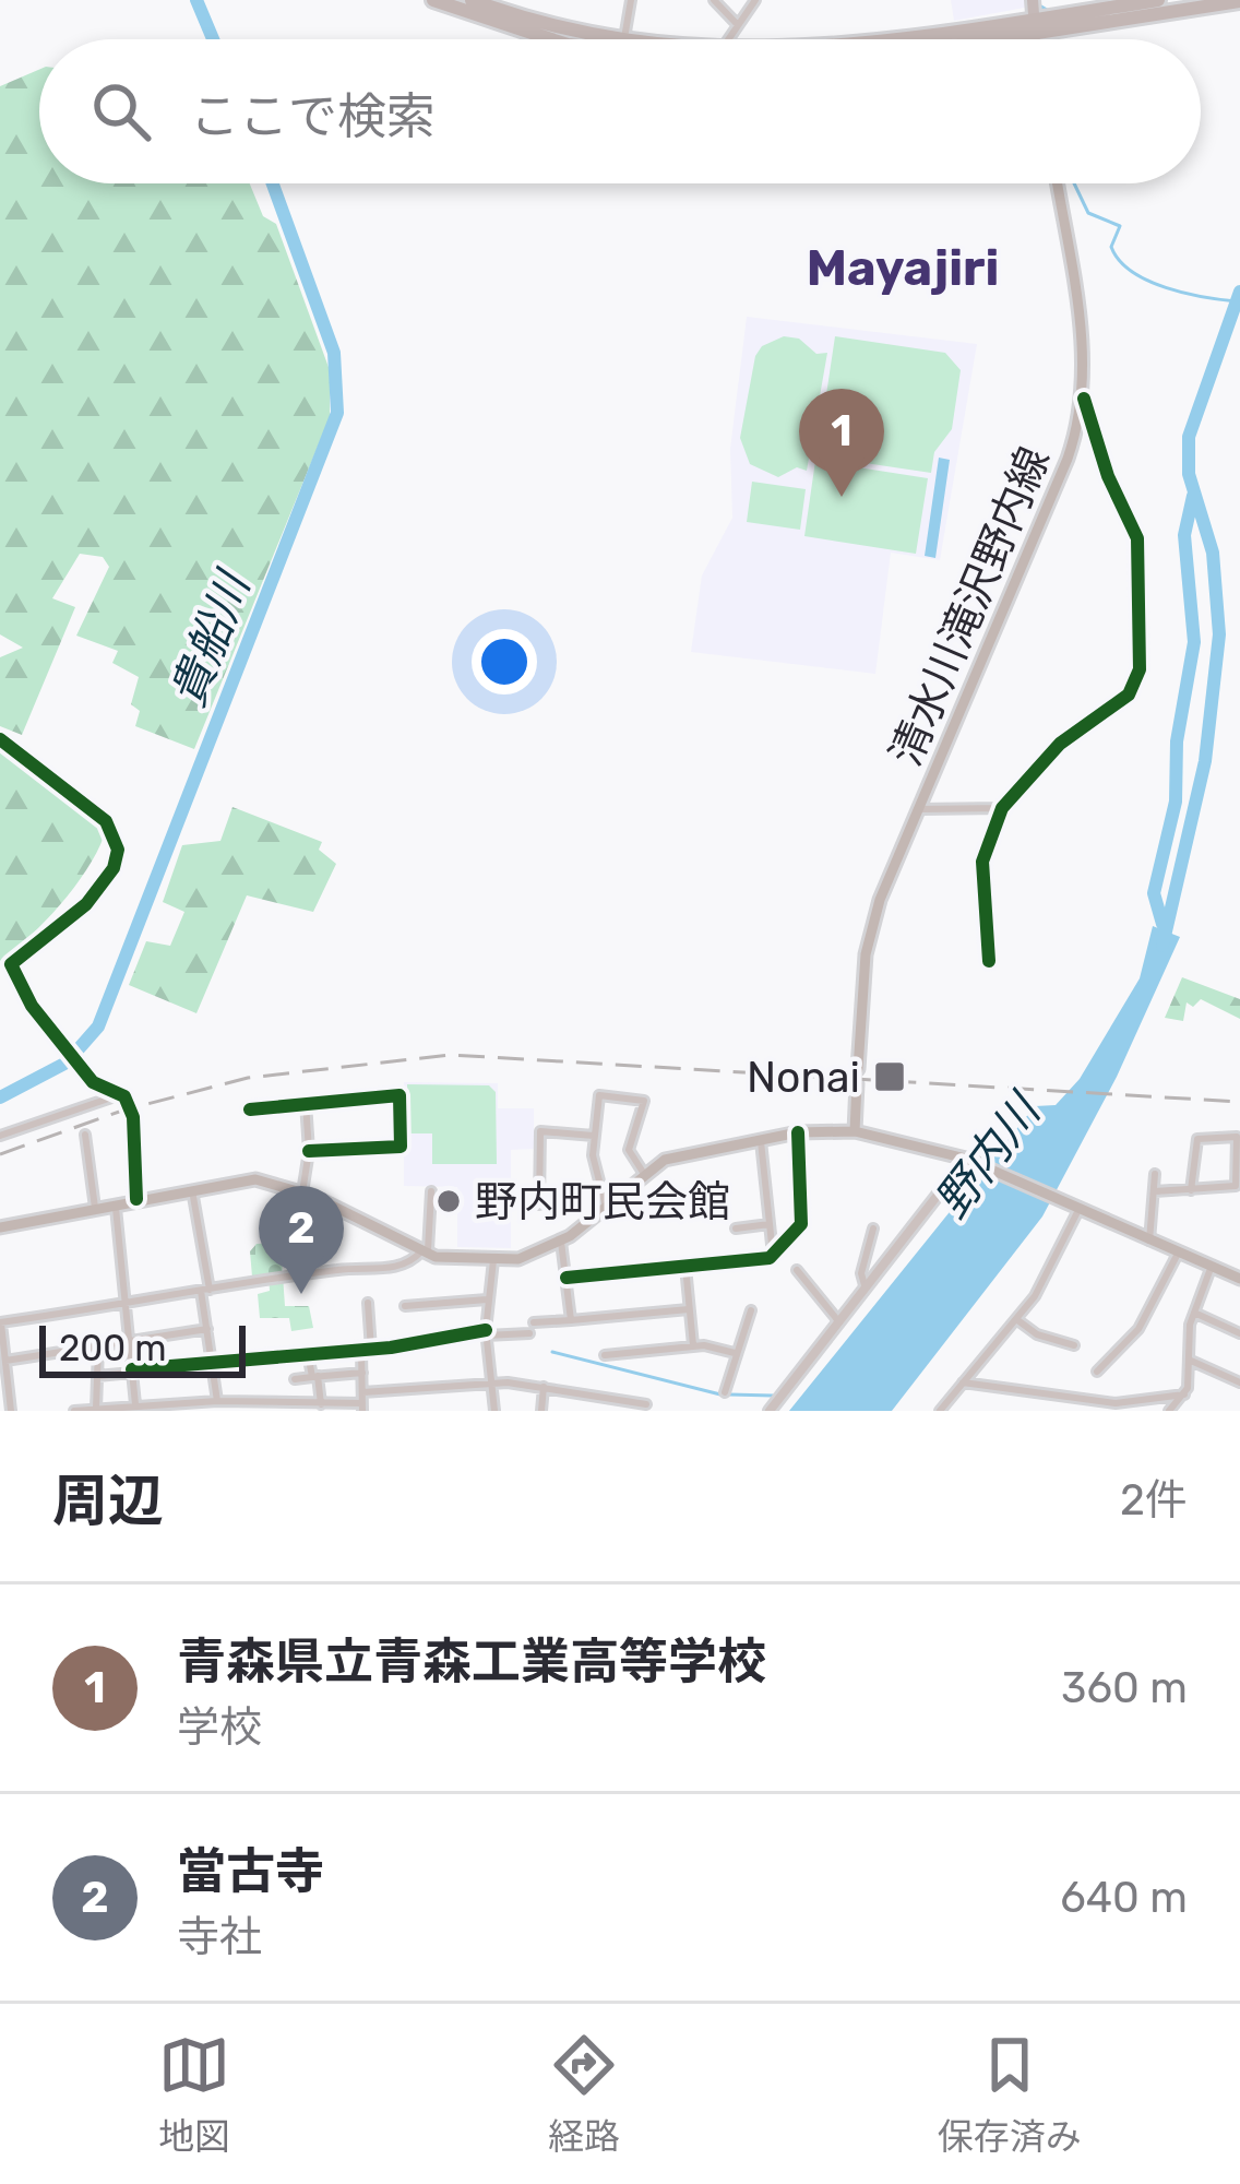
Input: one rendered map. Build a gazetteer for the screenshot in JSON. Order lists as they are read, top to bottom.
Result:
{
  "streets": {
    "main road": ["清水川滝沢野内線"]
  },
  "districts": ["Mayajiri"],
  "water": ["貴船川", "野内川"],
  "places": {
    "transit": ["Nonai"],
    "other": ["野内町民会館"]
  },
  "scale_bar": "200 m",
  "page": {
    "search": "ここで検索",
    "pins": ["1", "2"],
    "scale": "200 m",
    "heading": ["周辺", "2件"],
    "list": [
      {
        "mark": "1",
        "name": "青森県立青森工業高等学校",
        "note": "学校",
        "value": "360 m"
      },
      {
        "mark": "2",
        "name": "當古寺",
        "note": "寺社",
        "value": "640 m"
      }
    ],
    "nav": ["地図", "経路", "保存済み"]
  }
}
